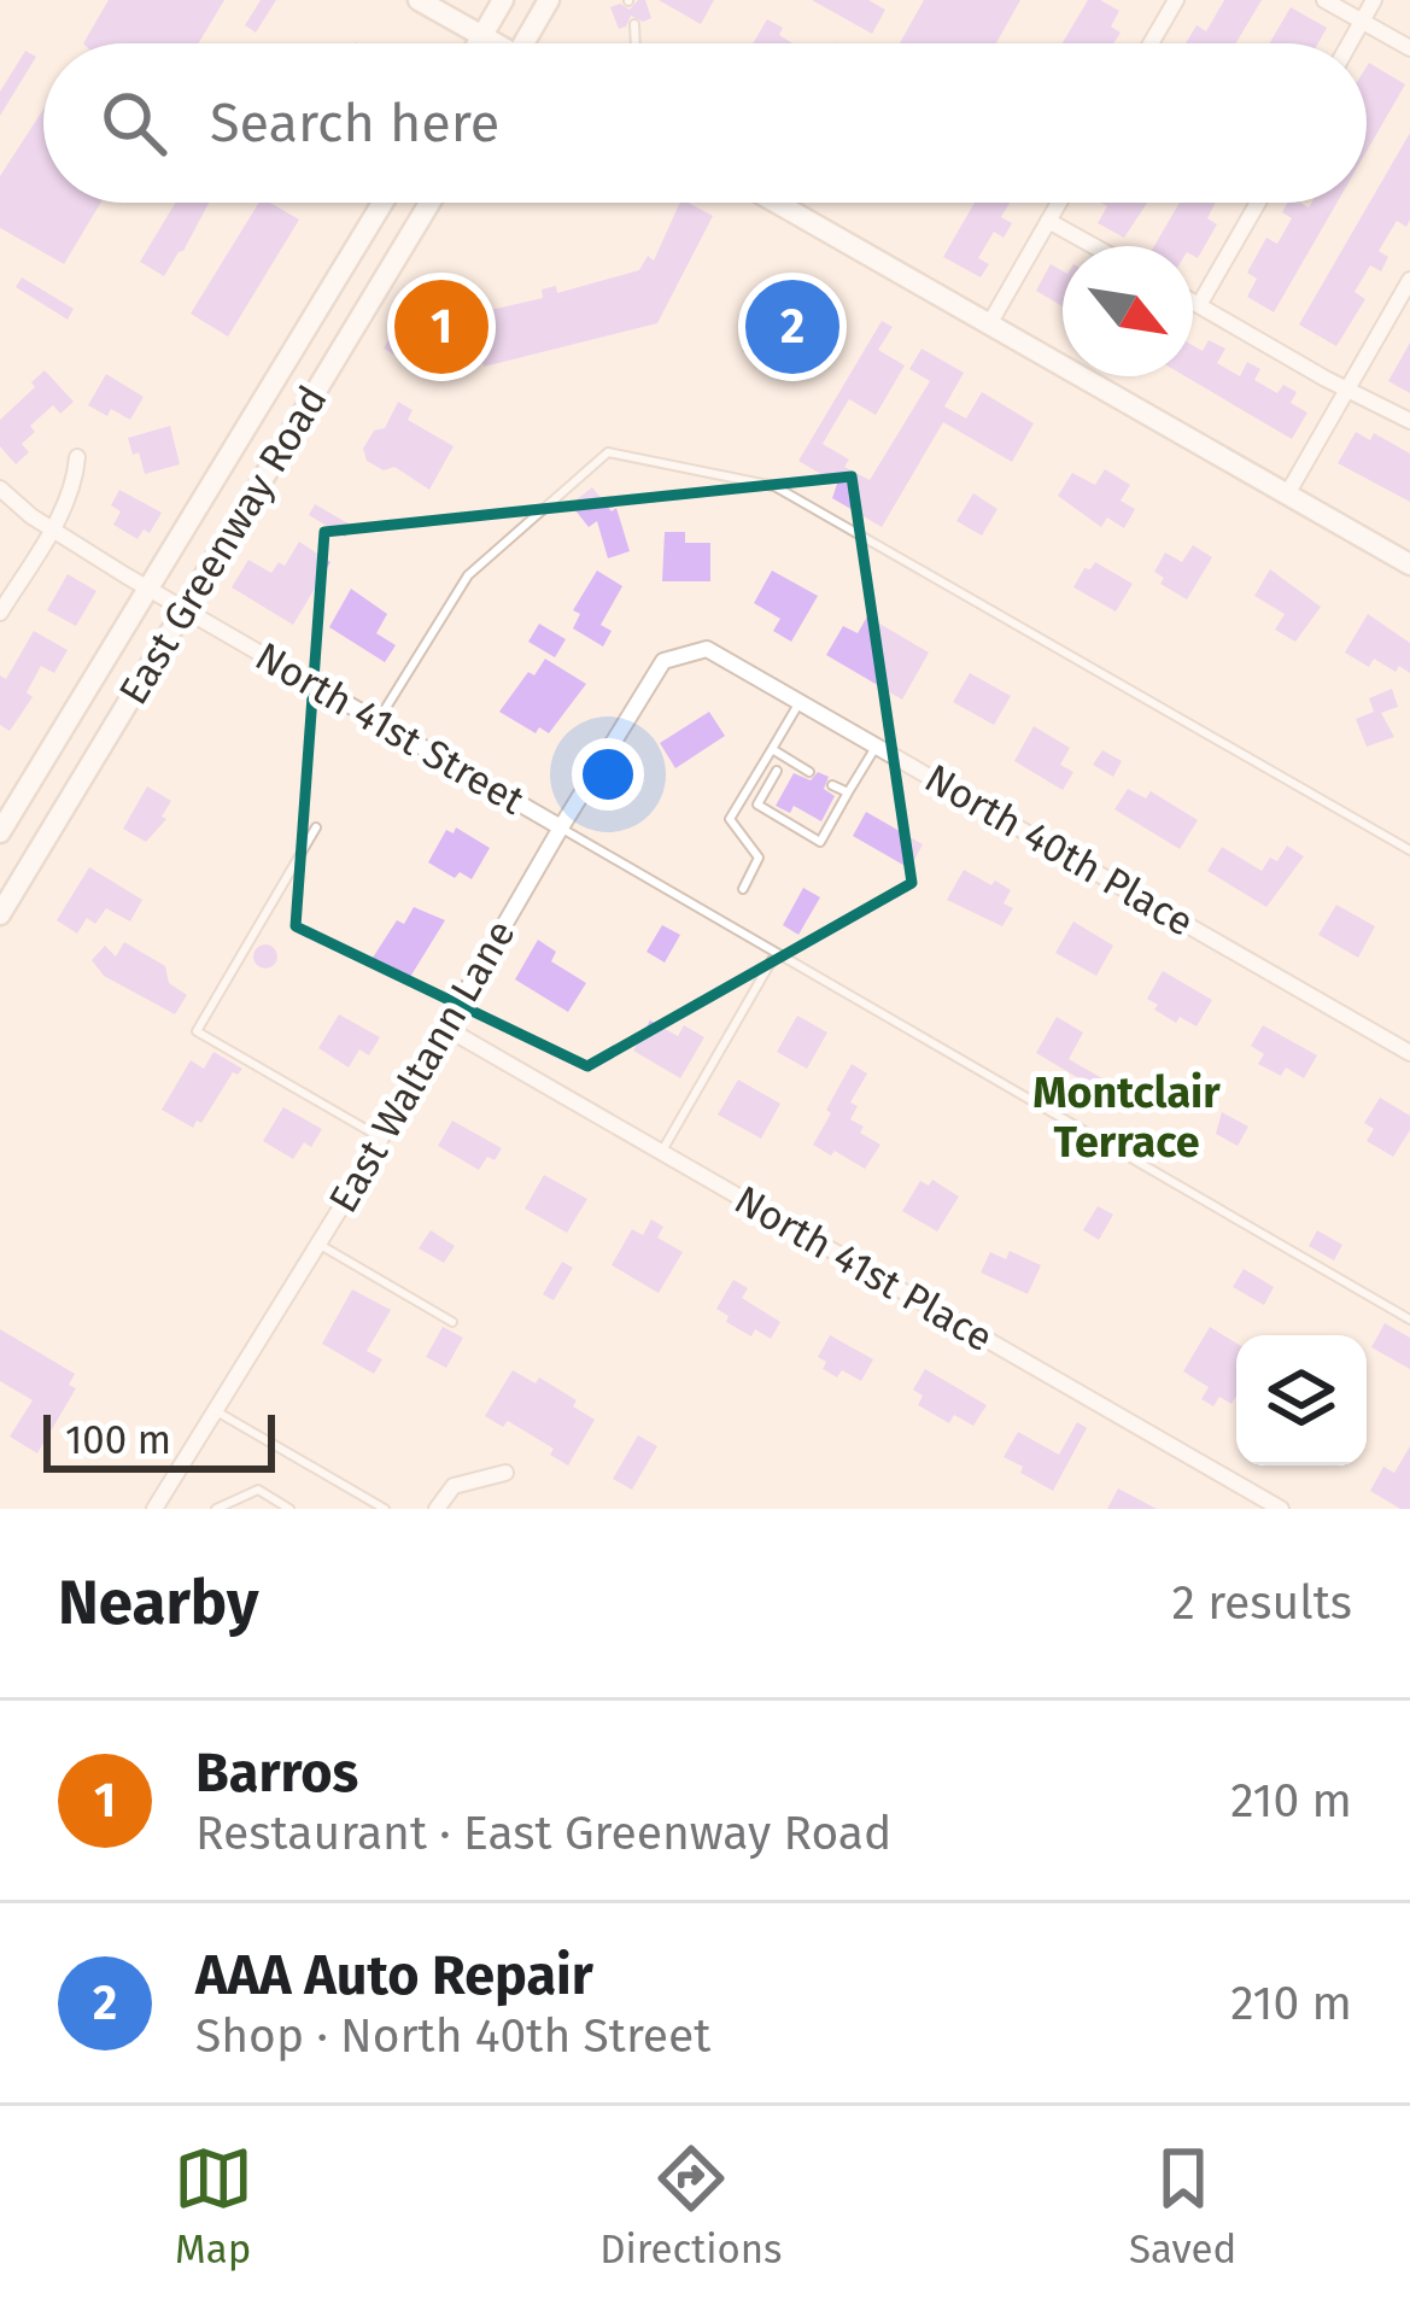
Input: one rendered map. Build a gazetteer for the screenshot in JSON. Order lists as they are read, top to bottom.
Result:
{
  "streets": {
    "main road": ["East Greenway Road"],
    "street": [
      "North 41st Street",
      "North 40th Place",
      "East Waltann Lane",
      "North 41st Place"
    ]
  },
  "crossings": [
    ["East Greenway Road", "North 41st Street"],
    ["North 41st Street", "East Waltann Lane"],
    ["North 40th Place", "East Waltann Lane"],
    ["East Waltann Lane", "North 41st Place"]
  ],
  "districts": ["Montclair Terrace"],
  "scale_bar": "100 m",
  "north": "bottom right",
  "page": {
    "search": "Search here",
    "pins": ["1", "2"],
    "scale": "100 m",
    "heading": ["Nearby", "2 results"],
    "list": [
      {
        "mark": "1",
        "name": "Barros",
        "note": "Restaurant · East Greenway Road",
        "value": "210 m"
      },
      {
        "mark": "2",
        "name": "AAA Auto Repair",
        "note": "Shop · North 40th Street",
        "value": "210 m"
      }
    ],
    "nav": ["Map", "Directions", "Saved"]
  }
}
